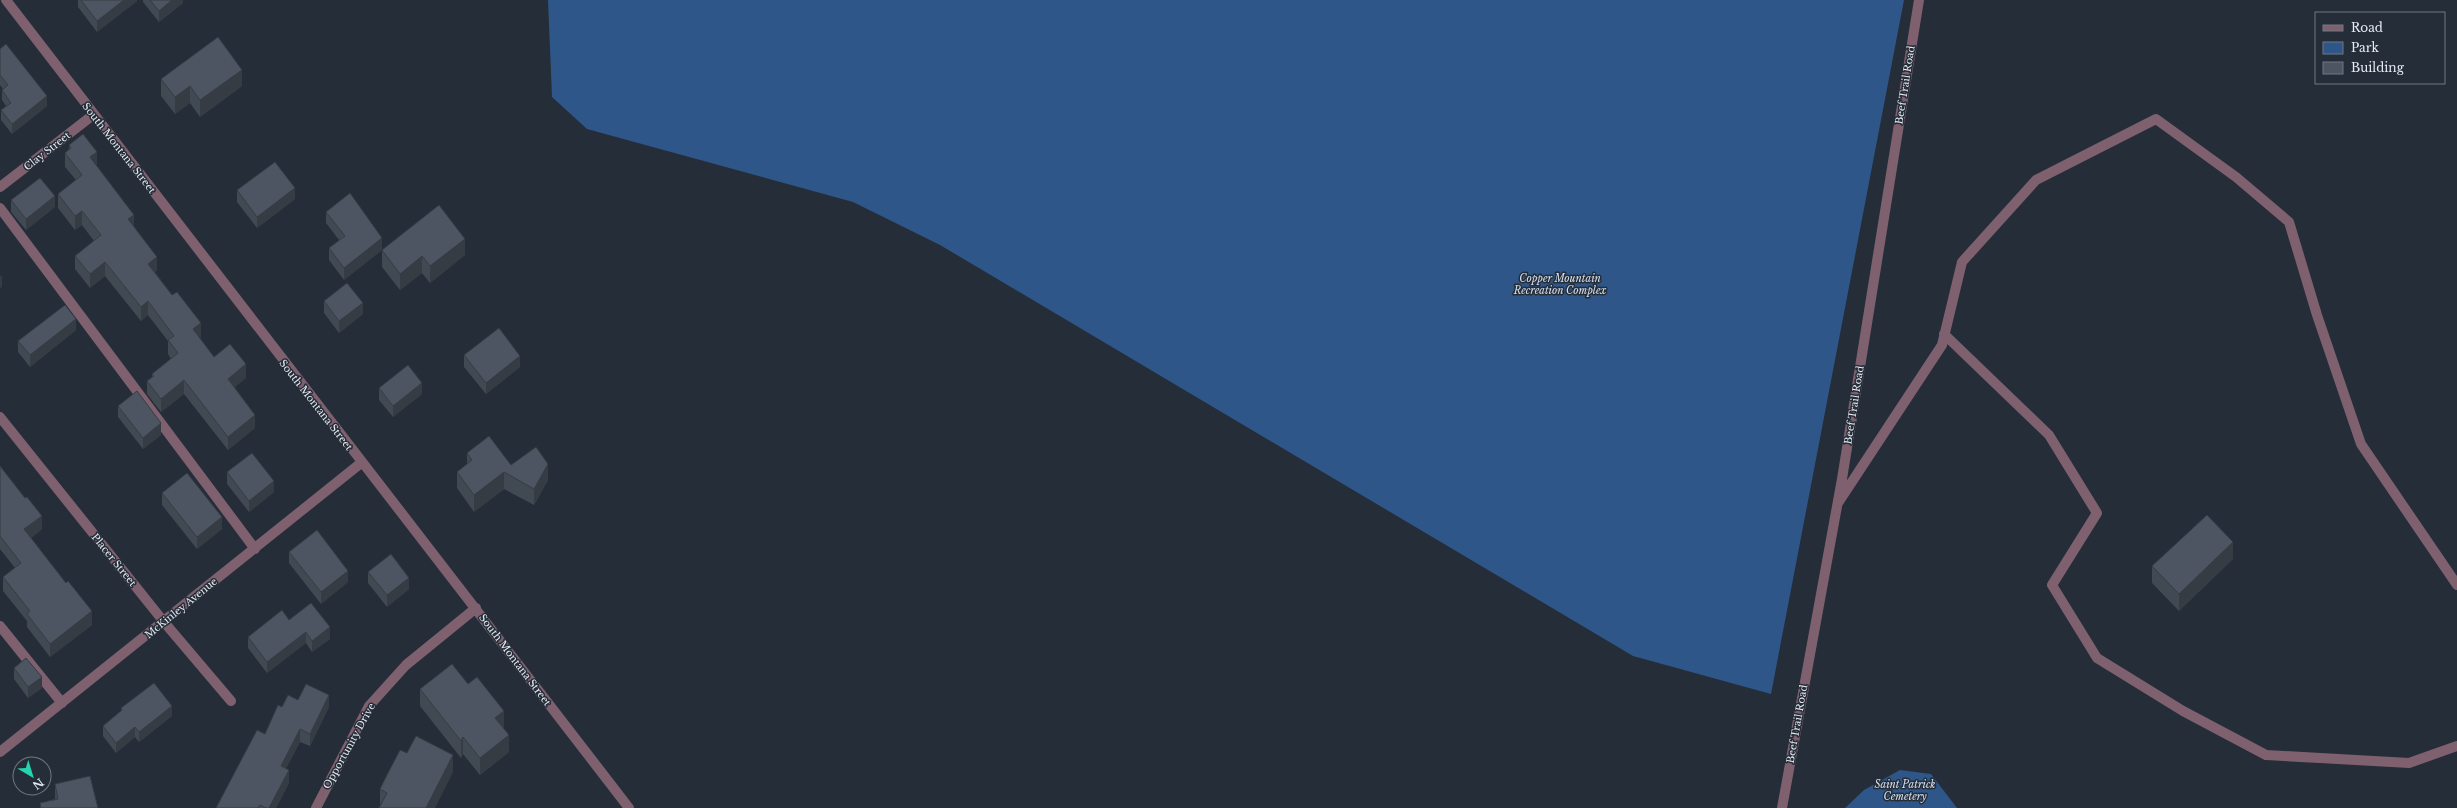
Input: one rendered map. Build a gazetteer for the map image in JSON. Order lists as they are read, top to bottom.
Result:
{
  "streets": {
    "street": [
      "Beef Trail Road",
      "South Montana Street",
      "Clay Street",
      "Placer Street",
      "McKinley Avenue",
      "Opportunity Drive"
    ]
  },
  "crossings": [
    ["South Montana Street", "Clay Street"],
    ["South Montana Street", "McKinley Avenue"],
    ["South Montana Street", "Opportunity Drive"],
    ["Placer Street", "McKinley Avenue"]
  ],
  "parks": ["Copper Mountain Recreation Complex", "Saint Patrick Cemetery"],
  "legend": ["Road", "Park", "Building"],
  "north": "bottom right"
}
